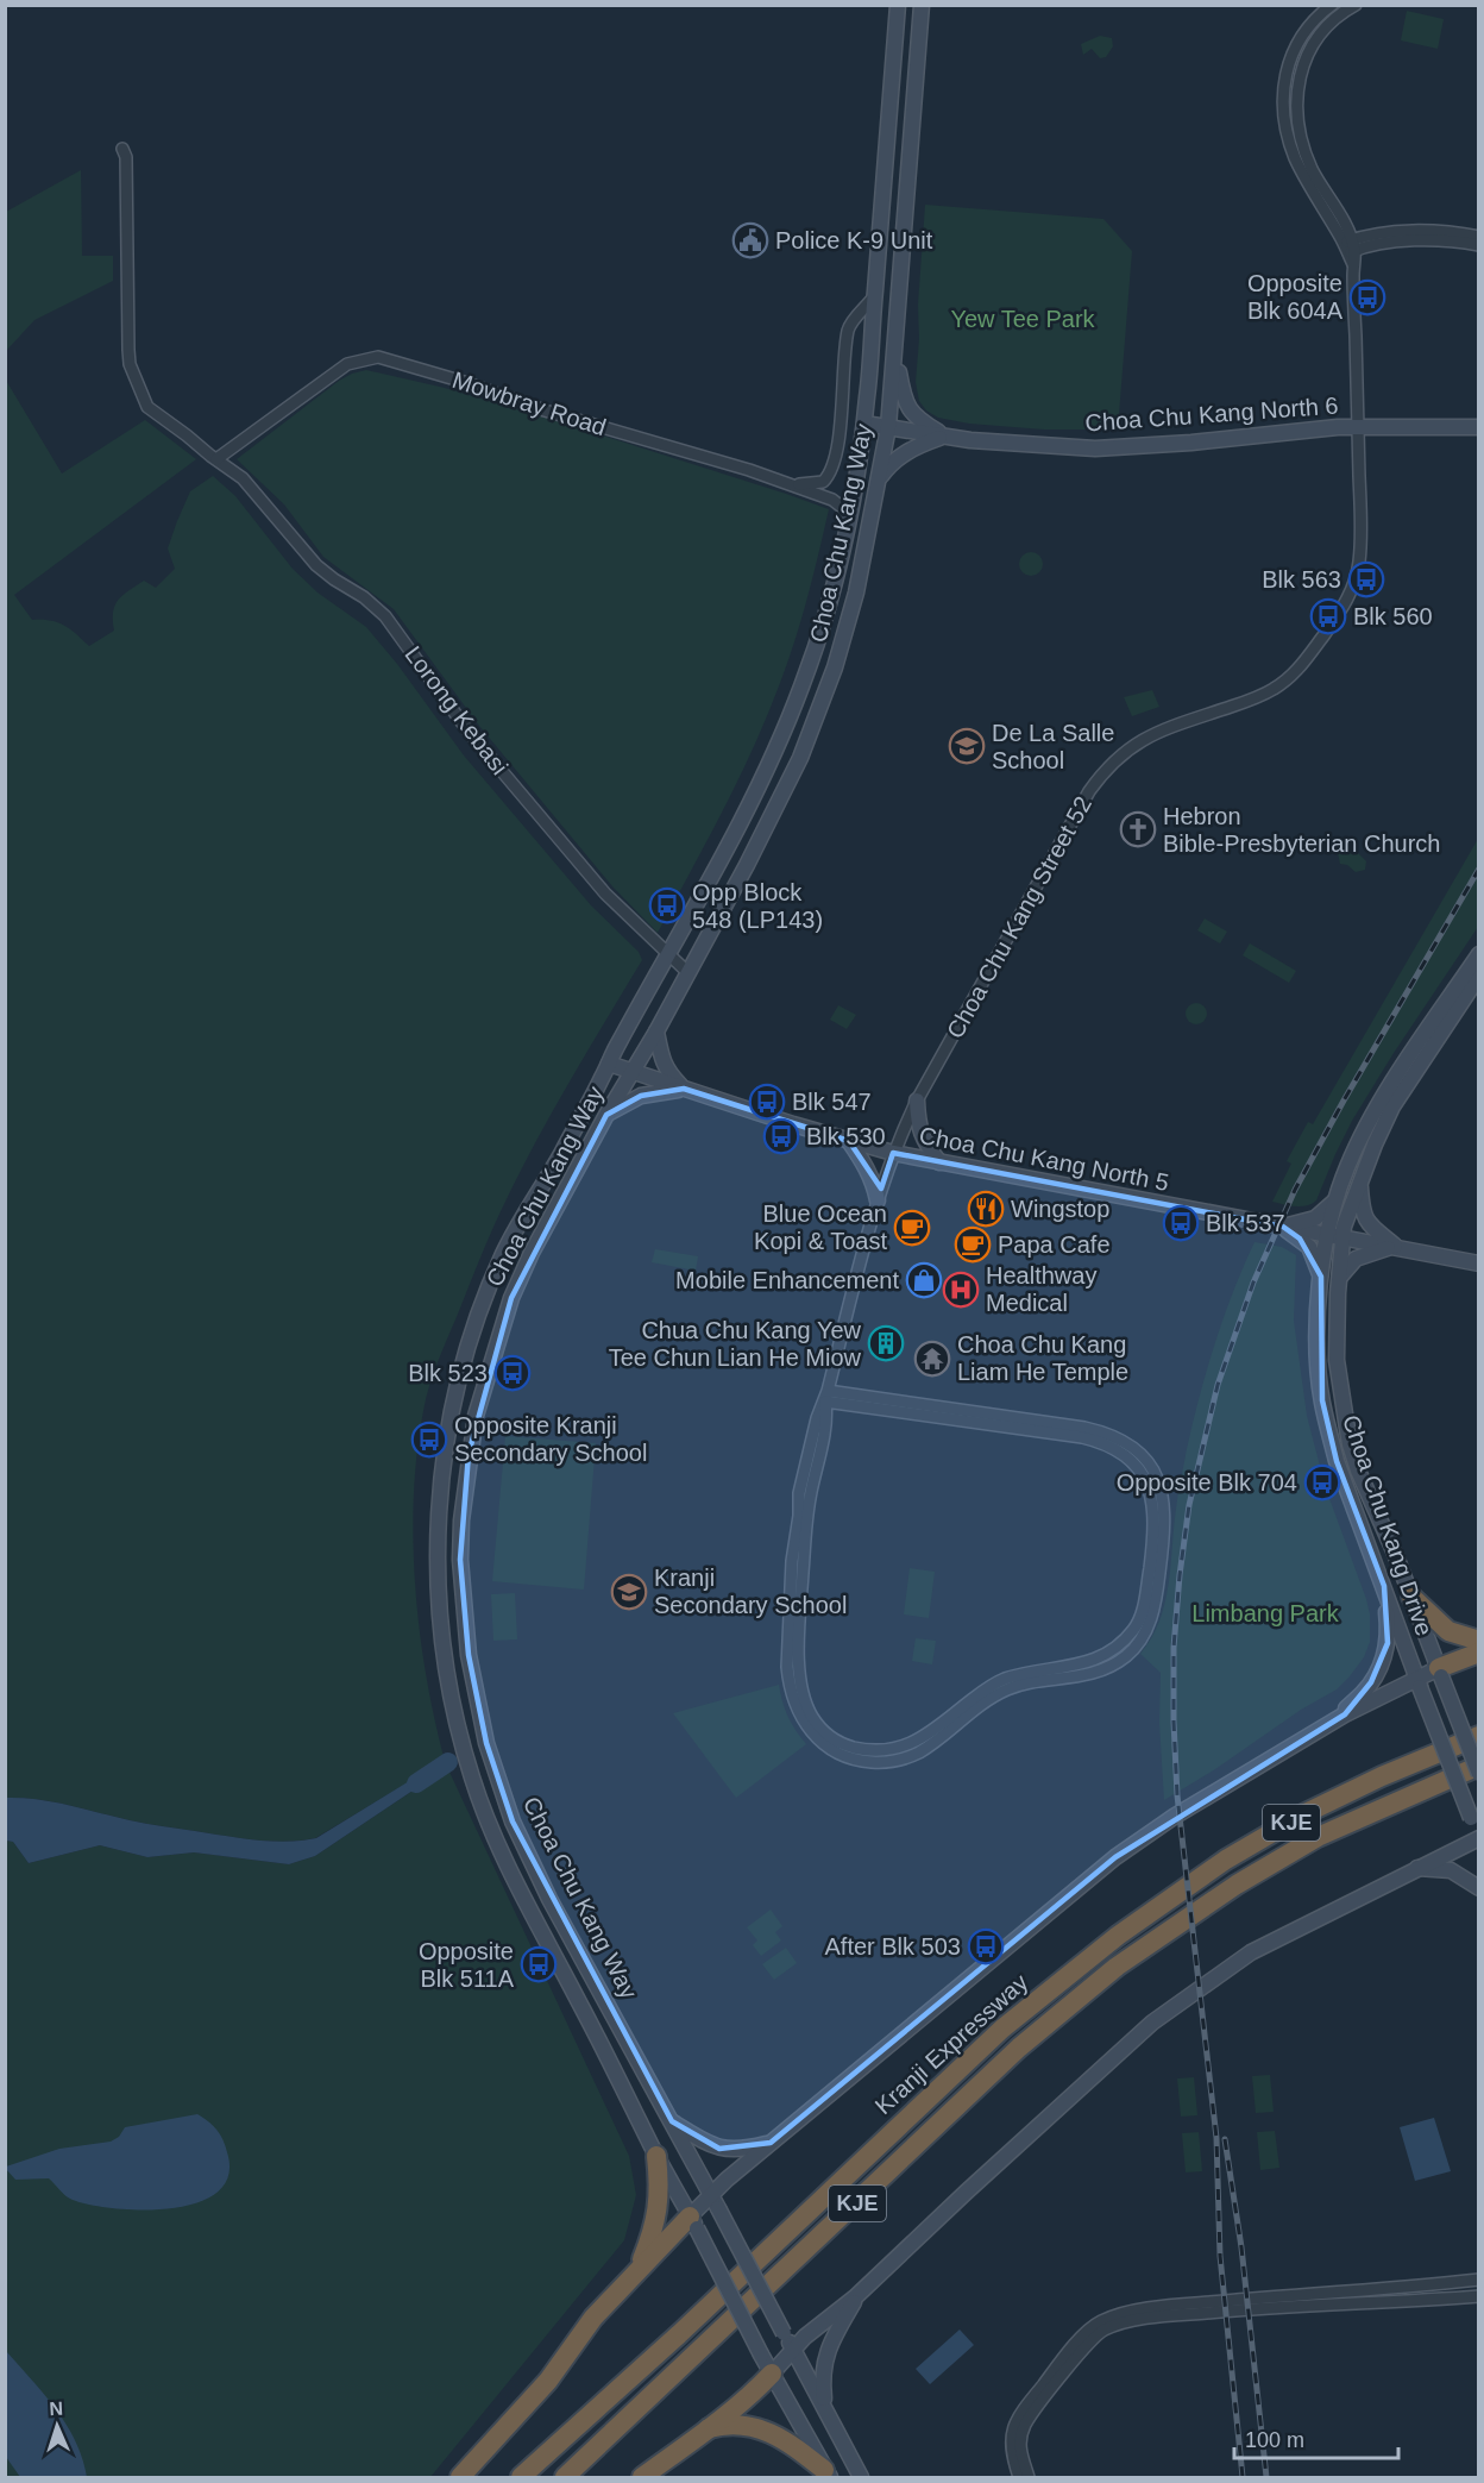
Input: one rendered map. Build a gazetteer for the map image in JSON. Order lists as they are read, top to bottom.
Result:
{
  "streets": {
    "highway": ["KJE", "Kranji Expressway"],
    "main road": [
      "Choa Chu Kang North 6",
      "Choa Chu Kang Way",
      "Choa Chu Kang North 5",
      "Choa Chu Kang Drive"
    ],
    "street": ["Mowbray Road", "Lorong Kebasi", "Choa Chu Kang Street 52"]
  },
  "crossings": [
    ["Mowbray Road", "Choa Chu Kang Way"],
    ["Mowbray Road", "Lorong Kebasi"],
    ["Choa Chu Kang North 6", "Choa Chu Kang Way"],
    ["Choa Chu Kang North 6", "Choa Chu Kang Street 52"],
    ["Choa Chu Kang Way", "Lorong Kebasi"],
    ["Choa Chu Kang Way", "Choa Chu Kang North 5"],
    ["Choa Chu Kang Street 52", "Choa Chu Kang North 5"],
    ["Choa Chu Kang North 5", "Choa Chu Kang Drive"]
  ],
  "parks": ["Yew Tee Park", "Limbang Park"],
  "places": {
    "public building": ["Police K-9 Unit"],
    "bus stop": [
      "Opposite Blk 604A",
      "Blk 563",
      "Blk 560",
      "Opp Block 548 (LP143)",
      "Blk 547",
      "Blk 530",
      "Blk 537",
      "Blk 523",
      "Opposite Kranji Secondary School",
      "Opposite Blk 704",
      "After Blk 503",
      "Opposite Blk 511A"
    ],
    "school or university": ["De La Salle School", "Kranji Secondary School"],
    "church": ["Hebron Bible-Presbyterian Church"],
    "restaurant": ["Wingstop"],
    "cafe": ["Blue Ocean Kopi & Toast", "Papa Cafe"],
    "shop": ["Mobile Enhancement"],
    "hospital": ["Healthway Medical"],
    "building": ["Chua Chu Kang Yew Tee Chun Lian He Miow"],
    "temple": ["Choa Chu Kang Liam He Temple"]
  },
  "scale_bar": "100 m",
  "north": "top"
}
